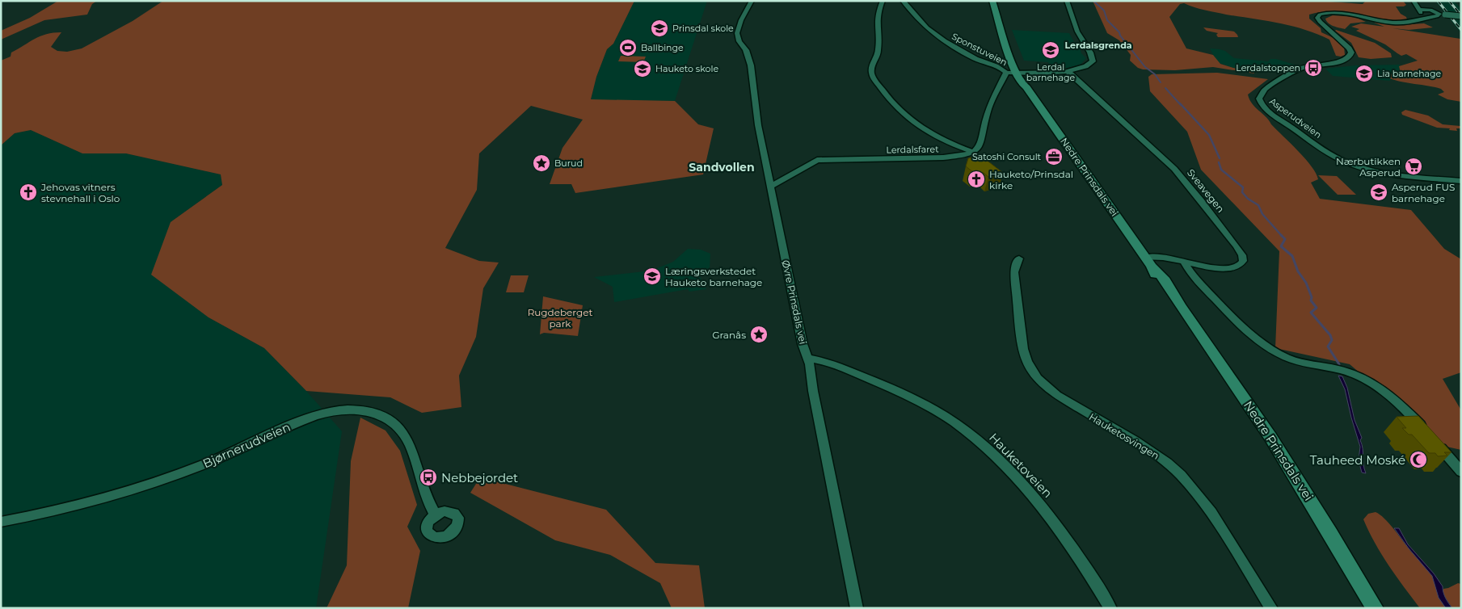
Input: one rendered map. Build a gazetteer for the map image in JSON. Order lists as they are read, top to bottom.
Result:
{
  "streets": {
    "main road": ["Nedre Prinsdals vei"],
    "street": [
      "Sponstuveien",
      "Asperudveien",
      "Lerdalsfaret",
      "Sveavegen",
      "Øvre Prinsdals vei",
      "Hauketosvingen",
      "Bjørnerudveien",
      "Hauketoveien"
    ]
  },
  "crossings": [
    ["Sponstuveien", "Nedre Prinsdals vei"],
    ["Sponstuveien", "Sveavegen"],
    ["Lerdalsfaret", "Øvre Prinsdals vei"],
    ["Nedre Prinsdals vei", "Sveavegen"],
    ["Øvre Prinsdals vei", "Hauketoveien"]
  ],
  "districts": ["Lerdalsgrenda", "Sandvollen"],
  "parks": ["Rugdeberget park"],
  "places": {
    "school or university": [
      "Prinsdal skole",
      "Lerdal barnehage",
      "Hauketo skole",
      "Lia barnehage",
      "Asperud FUS barnehage",
      "Læringsverkstedet Hauketo barnehage"
    ],
    "sports": ["Ballbinge"],
    "bus stop": ["Lerdalstoppen", "Nebbejordet"],
    "office": ["Satoshi Consult"],
    "place": ["Burud", "Granås"],
    "supermarket": ["Nærbutikken Asperud"],
    "church": ["Hauketo/Prinsdal kirke", "Jehovas vitners stevnehall i Oslo"],
    "mosque": ["Tauheed Moské"]
  }
}
